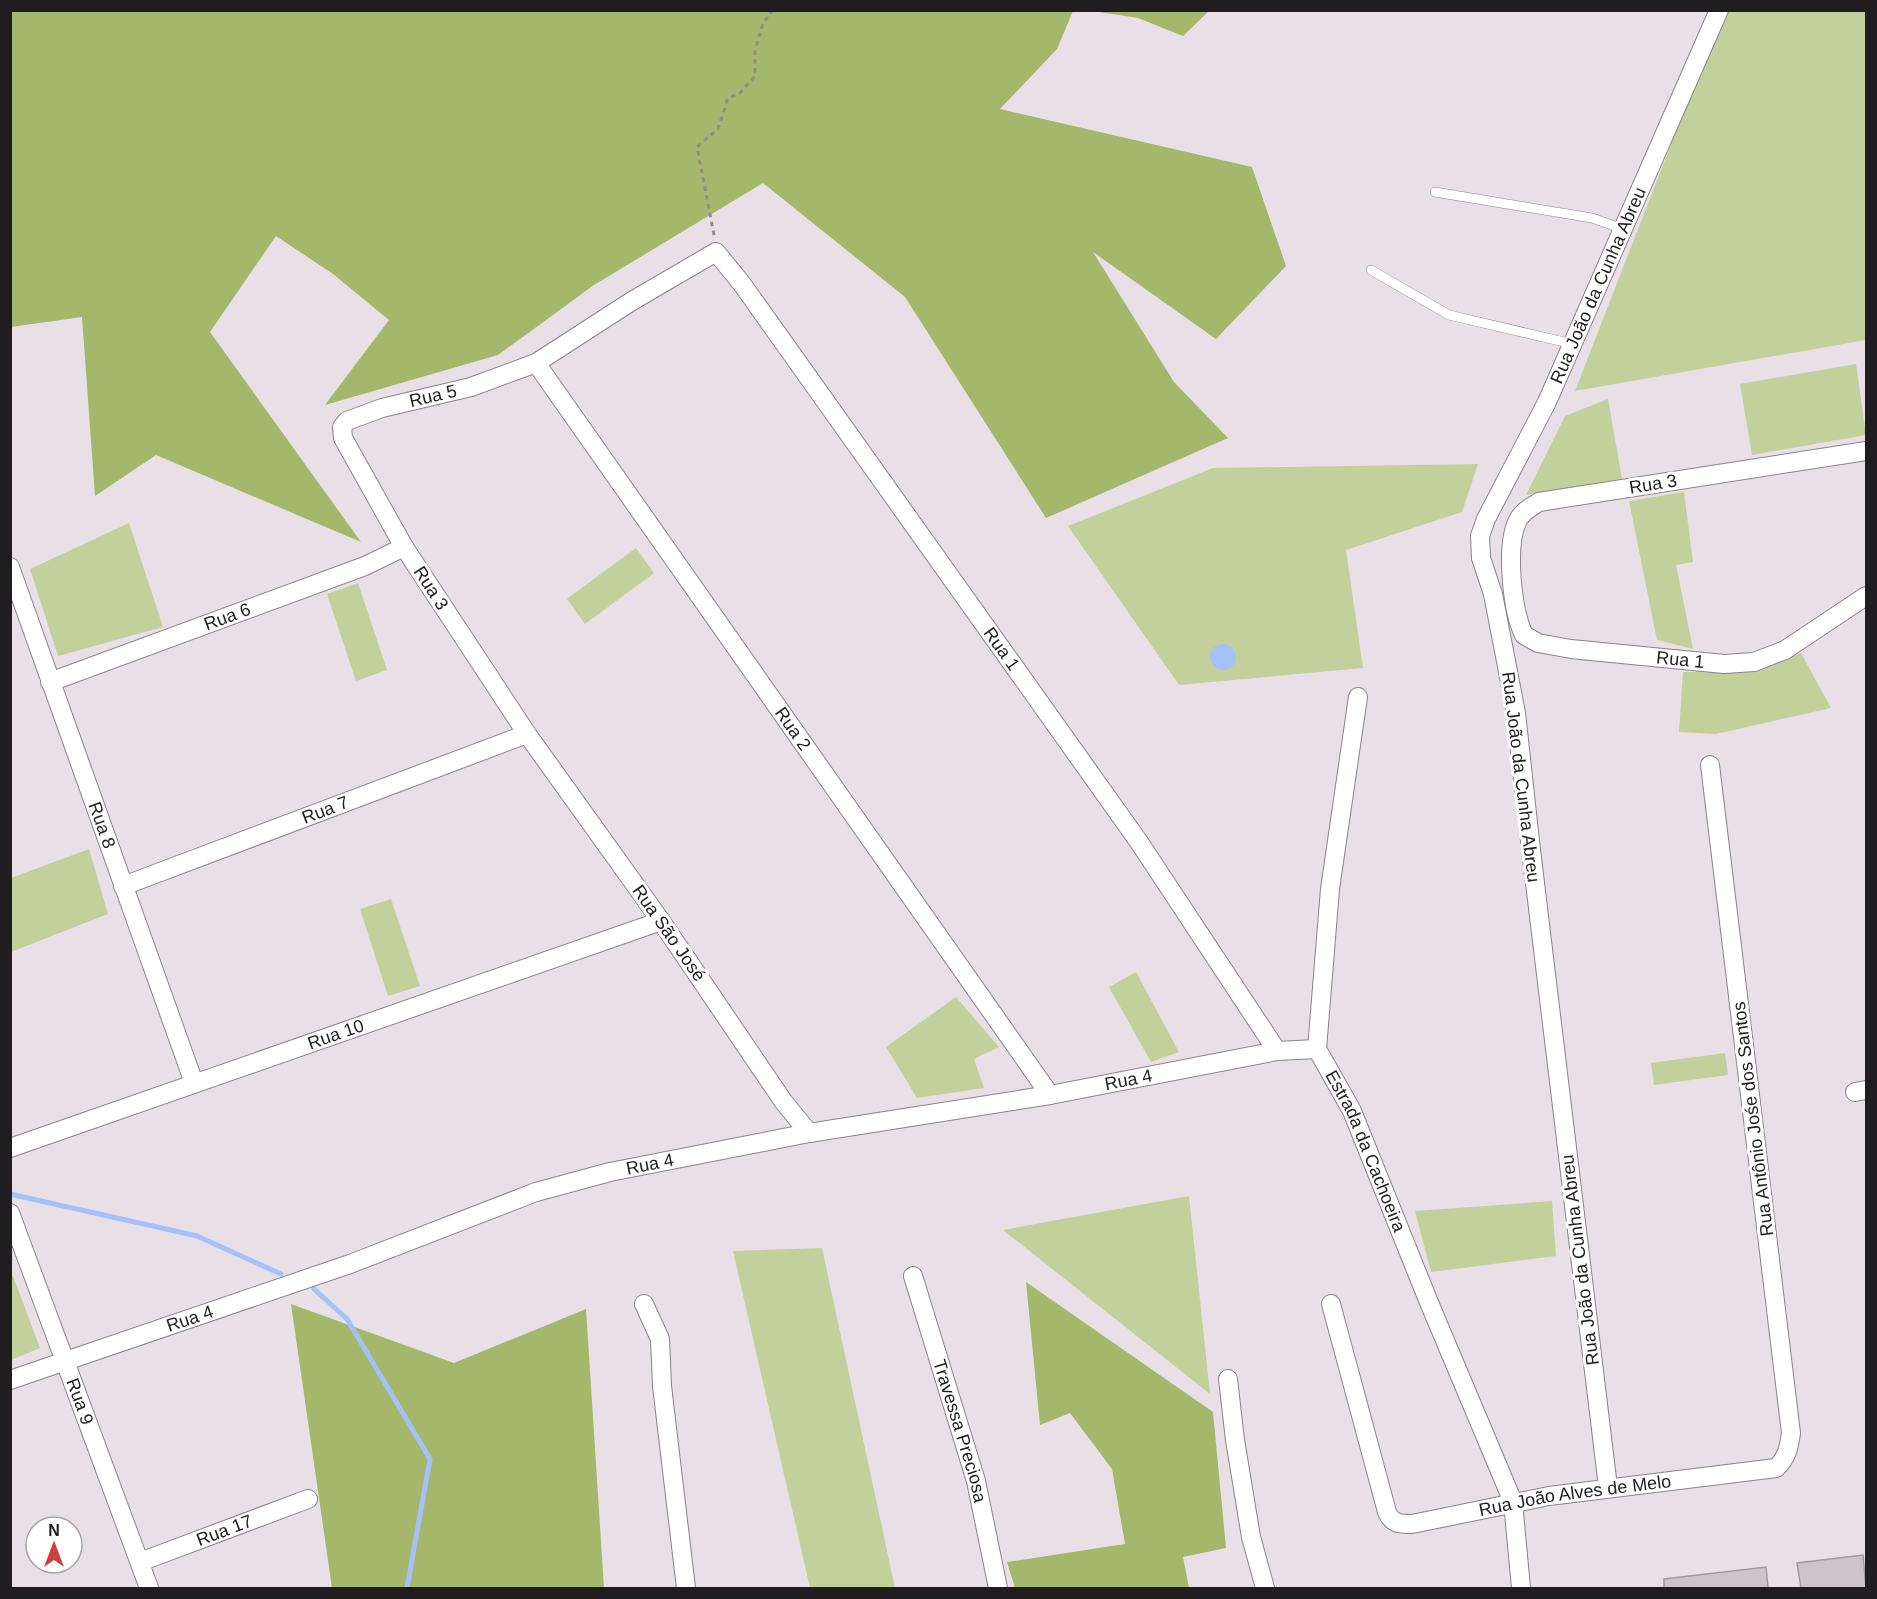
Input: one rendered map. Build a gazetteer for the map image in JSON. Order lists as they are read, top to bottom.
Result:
{
  "streets": {
    "street": [
      "Rua João da Cunha Abreu",
      "Rua 5",
      "Rua 3",
      "Rua 6",
      "Rua 1",
      "Rua 2",
      "Rua 7",
      "Rua 8",
      "Rua São José",
      "Rua 10",
      "Rua 4",
      "Rua Antônio Jośe dos Santos",
      "Estrada da Cachoeira",
      "Rua 9",
      "Travessa Preciosa",
      "Rua João Alves de Melo",
      "Rua 17"
    ]
  },
  "crossings": [
    ["Rua João da Cunha Abreu", "Rua João Alves de Melo"],
    ["Rua 5", "Rua 3"],
    ["Rua 5", "Rua 2"],
    ["Rua 3", "Rua 6"],
    ["Rua 3", "Rua 1"],
    ["Rua 3", "Rua 7"],
    ["Rua 3", "Rua São José"],
    ["Rua 6", "Rua 8"],
    ["Rua 1", "Rua 4"],
    ["Rua 2", "Rua 4"],
    ["Rua 7", "Rua 8"],
    ["Rua 7", "Rua São José"],
    ["Rua 8", "Rua 10"],
    ["Rua São José", "Rua 10"],
    ["Rua São José", "Rua 4"],
    ["Rua 4", "Estrada da Cachoeira"],
    ["Rua 4", "Rua 9"],
    ["Rua Antônio Jośe dos Santos", "Rua João Alves de Melo"],
    ["Estrada da Cachoeira", "Rua João Alves de Melo"],
    ["Rua 9", "Rua 17"]
  ],
  "north": "top"
}
